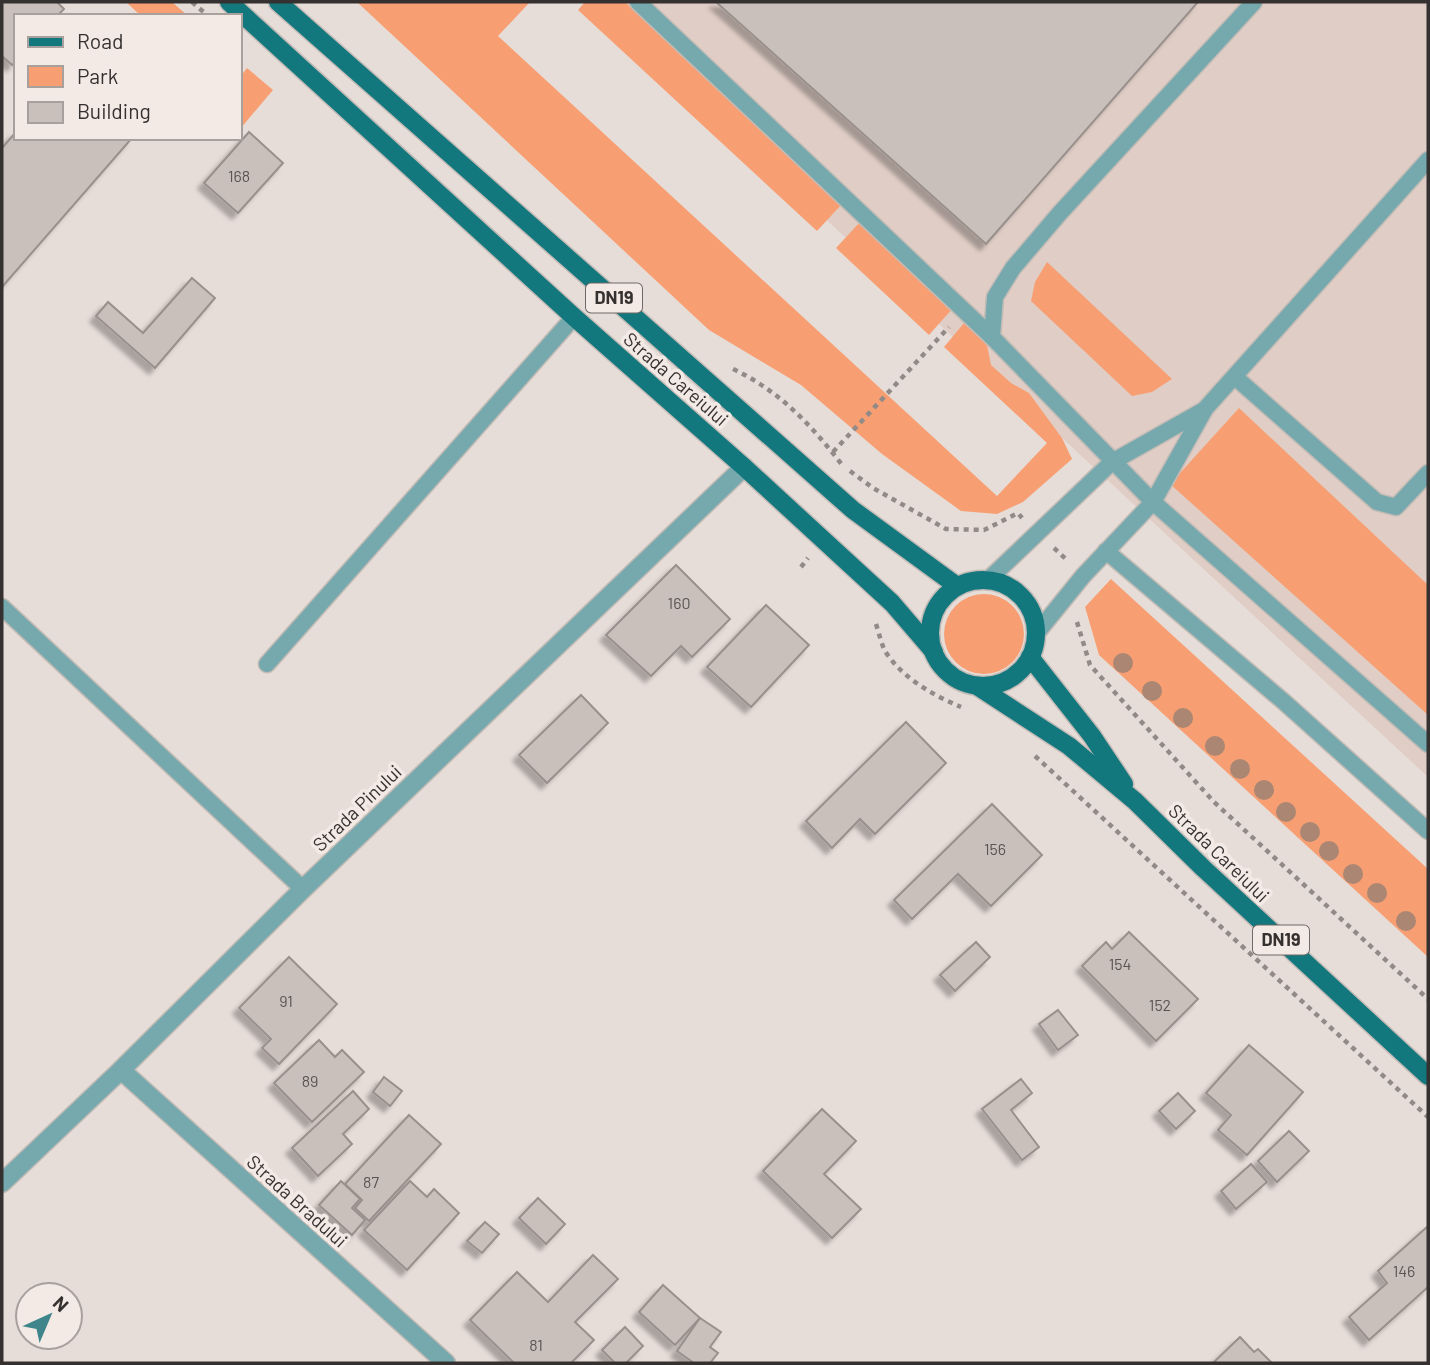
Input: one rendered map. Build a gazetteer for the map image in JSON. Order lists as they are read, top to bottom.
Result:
{
  "streets": {
    "main road": ["DN19", "Strada Careiului"],
    "street": ["Strada Pinului", "Strada Bradului"]
  },
  "crossings": [
    ["DN19", "Strada Careiului"],
    ["Strada Careiului", "Strada Pinului"],
    ["Strada Pinului", "Strada Bradului"]
  ],
  "house_numbers": [
    "168",
    "160",
    "156",
    "154",
    "91",
    "152",
    "89",
    "87",
    "146",
    "81"
  ],
  "legend": ["Road", "Park", "Building"],
  "north": "top right"
}
